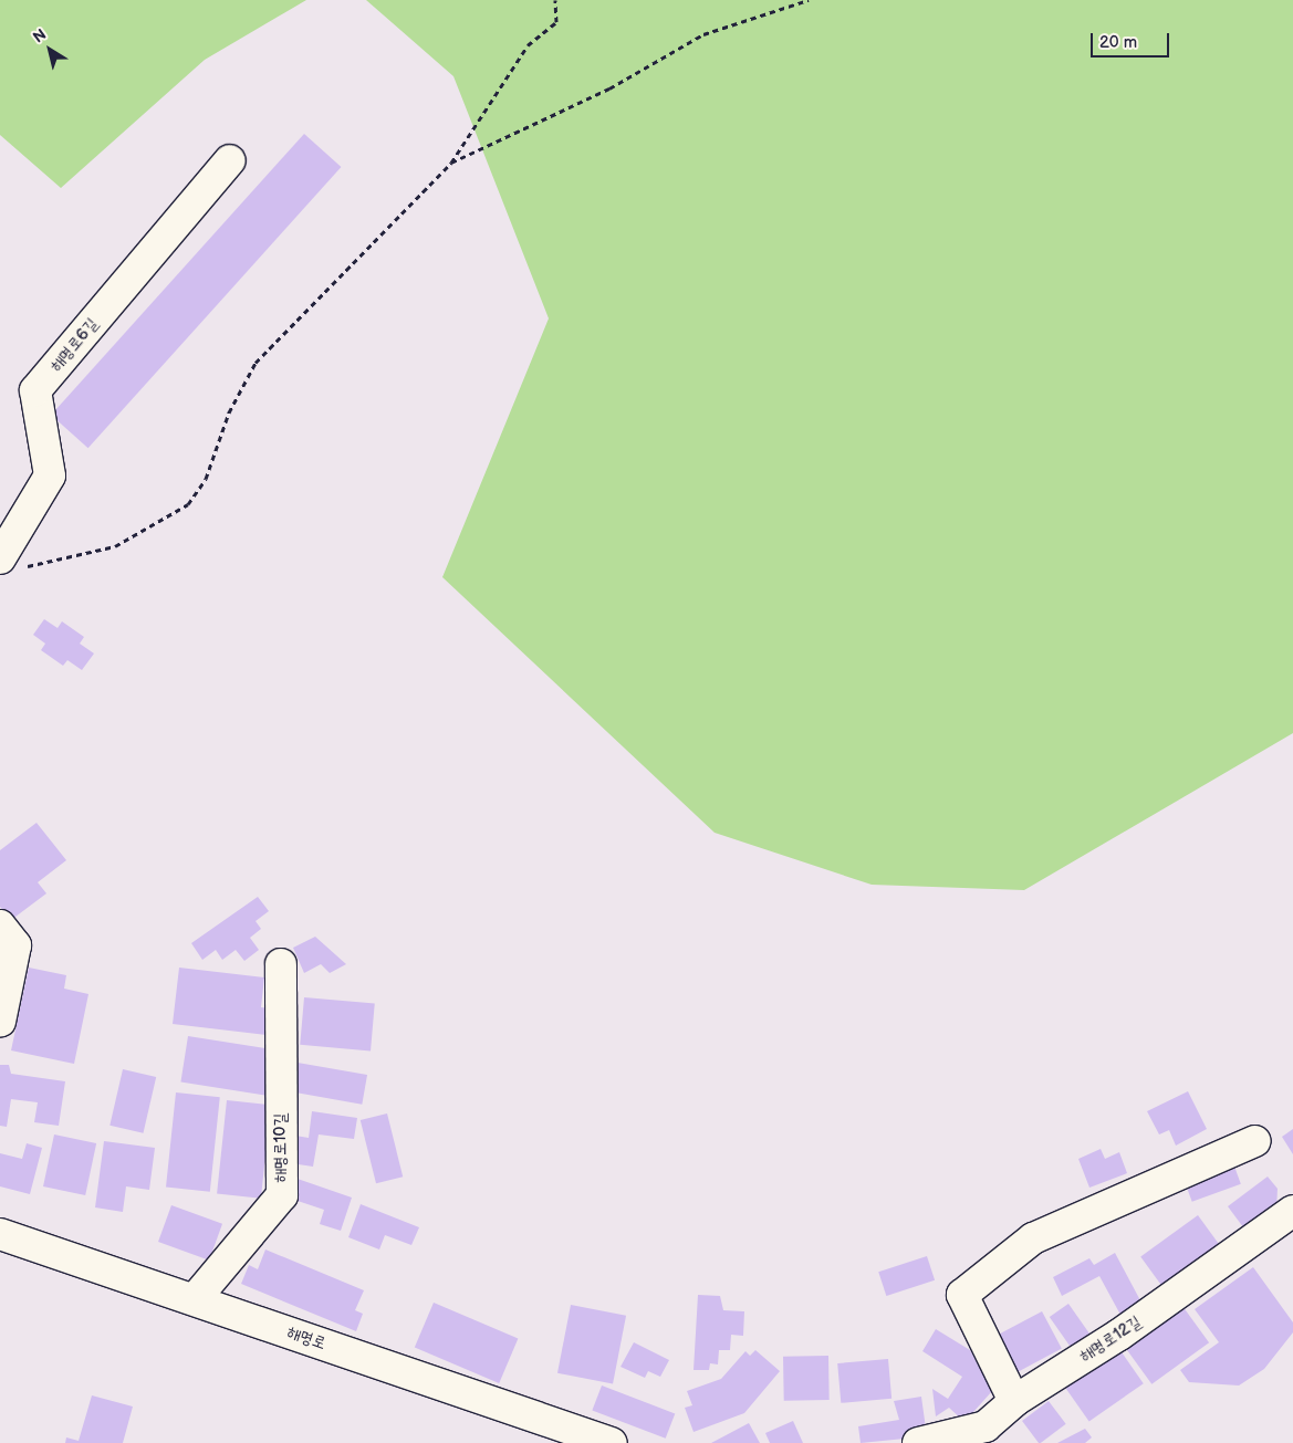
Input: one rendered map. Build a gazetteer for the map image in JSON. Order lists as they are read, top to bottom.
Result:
{
  "streets": {
    "street": [
      "해명로6길",
      "해명로10길",
      "해명로",
      "해명로12길"
    ]
  },
  "crossings": [
    ["해명로10길", "해명로"]
  ],
  "scale_bar": "20 m",
  "north": "top left"
}
